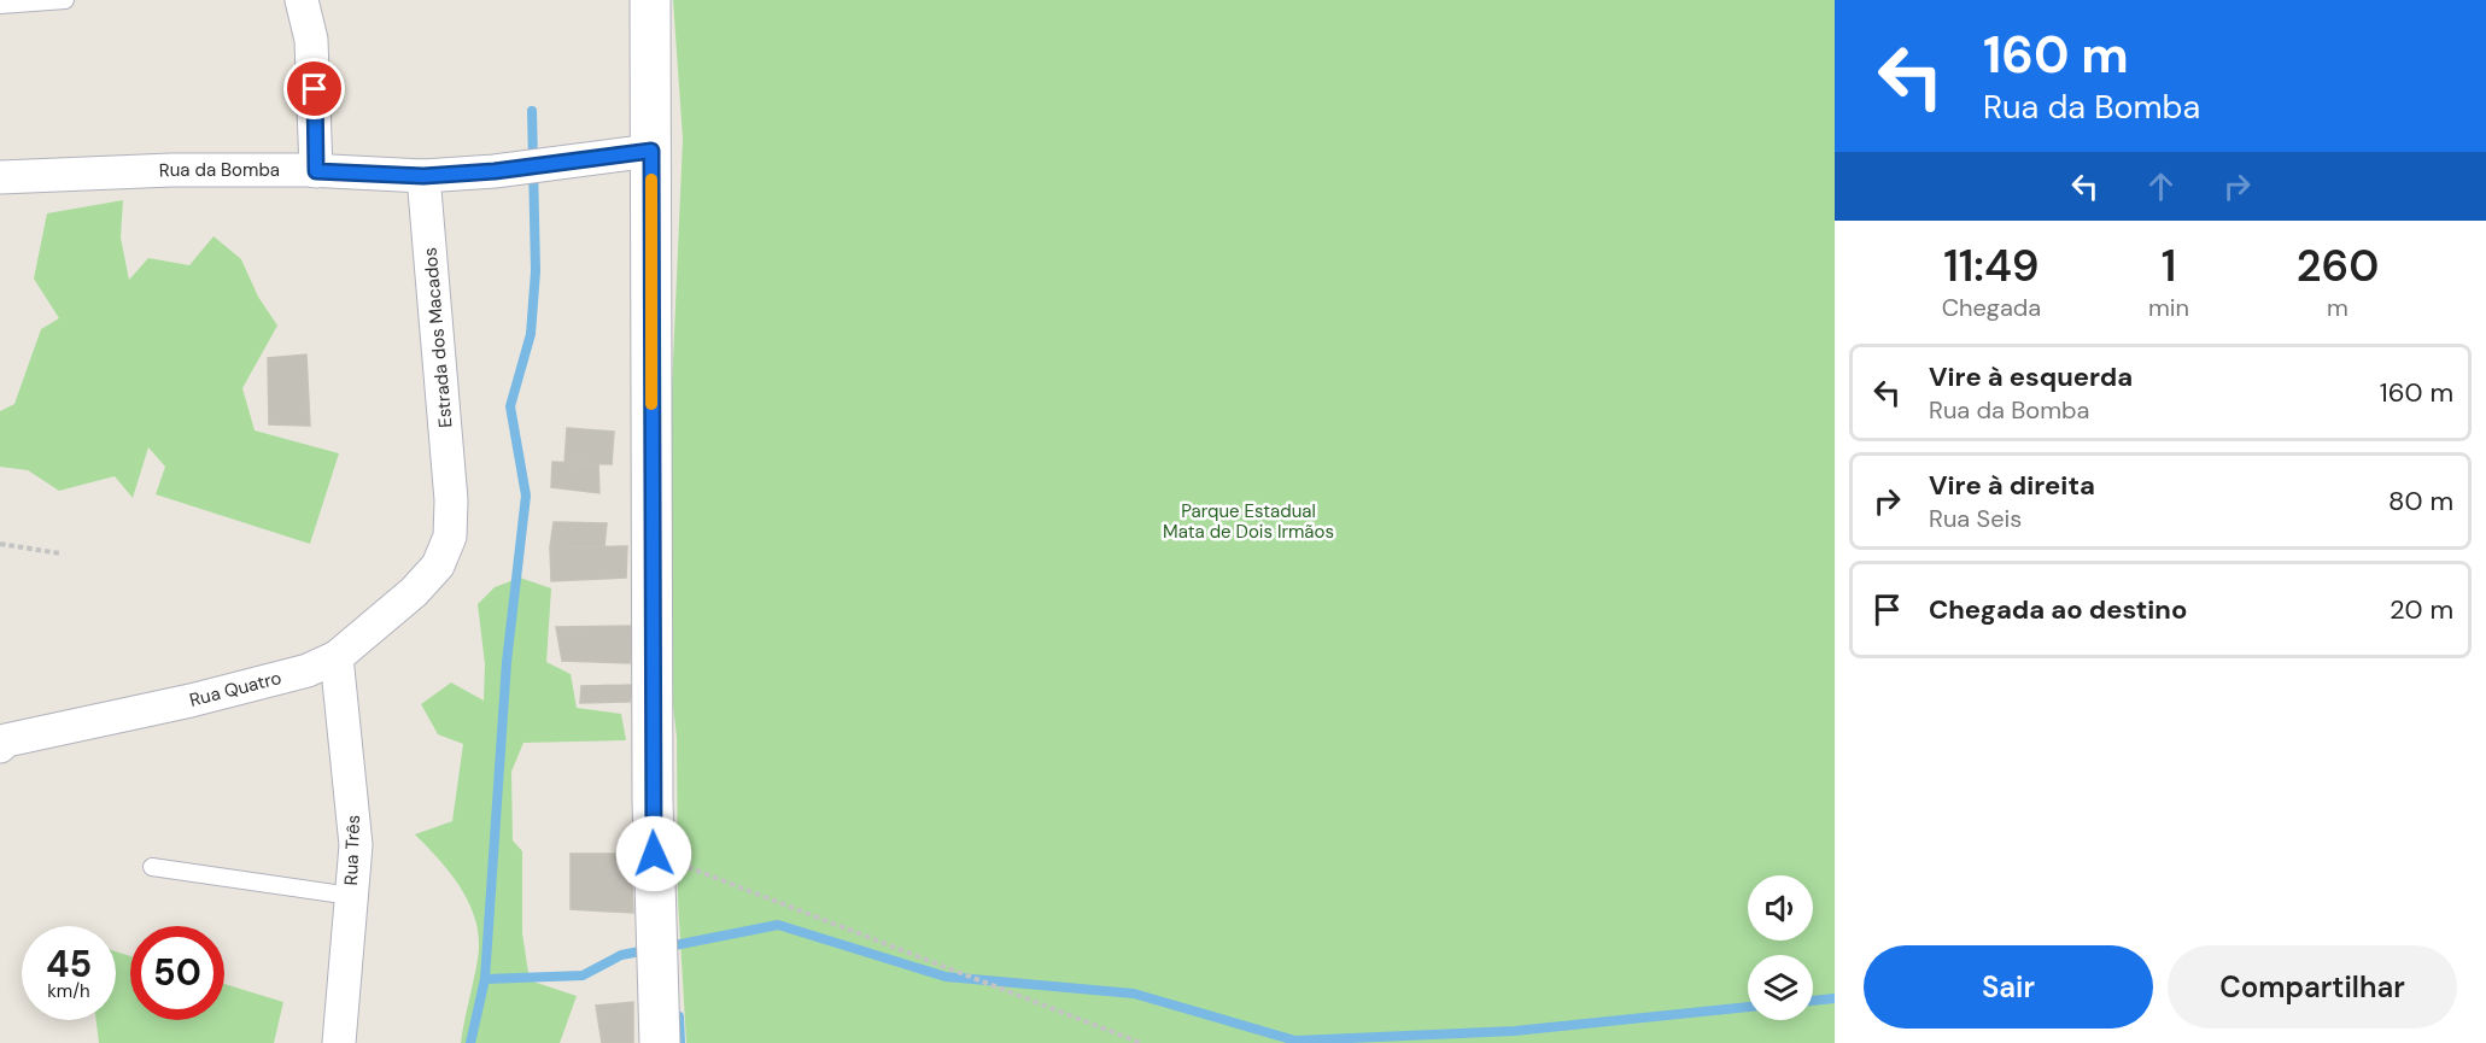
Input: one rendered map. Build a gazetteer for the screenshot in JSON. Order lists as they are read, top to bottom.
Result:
{
  "streets": {
    "street": [
      "Rua da Bomba",
      "Estrada dos Macados",
      "Rua Quatro",
      "Rua Três"
    ]
  },
  "crossings": [
    ["Rua da Bomba", "Estrada dos Macados"],
    ["Estrada dos Macados", "Rua Quatro"],
    ["Rua Quatro", "Rua Três"]
  ],
  "parks": ["Parque Estadual Mata de Dois Irmãos"],
  "page": {
    "turn": ["160 m", "Rua da Bomba"],
    "eta": [
      "11:49",
      "Chegada",
      "1",
      "min",
      "260",
      "m"
    ],
    "list": [
      {
        "name": "Vire à esquerda",
        "note": "Rua da Bomba",
        "value": "160 m"
      },
      {
        "name": "Vire à direita",
        "note": "Rua Seis",
        "value": "80 m"
      },
      {
        "name": "Chegada ao destino",
        "value": "20 m"
      }
    ],
    "speed": "45 km/h",
    "limit": "50",
    "buttons": ["Sair", "Compartilhar"]
  }
}
